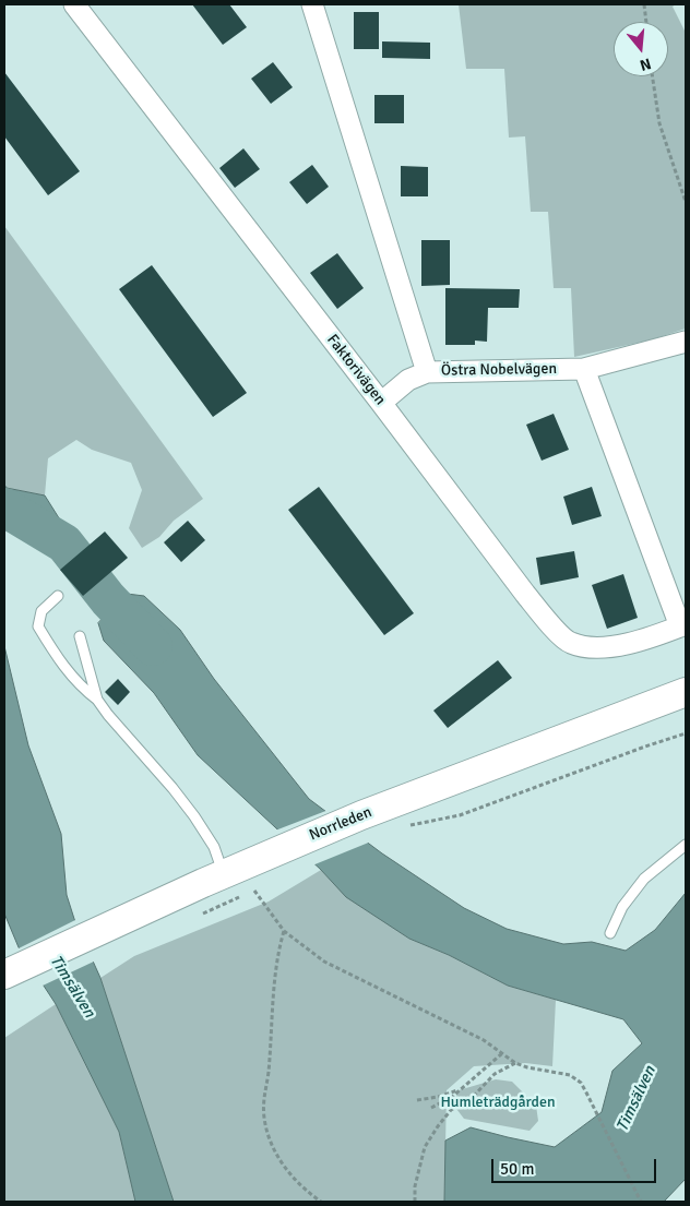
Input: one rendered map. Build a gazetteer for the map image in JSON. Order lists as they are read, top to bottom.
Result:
{
  "streets": {
    "street": ["Faktorivägen", "Östra Nobelvägen", "Norrleden"]
  },
  "water": ["Timsälven"],
  "parks": ["Humleträdgården"],
  "scale_bar": "50 m",
  "north": "bottom"
}
